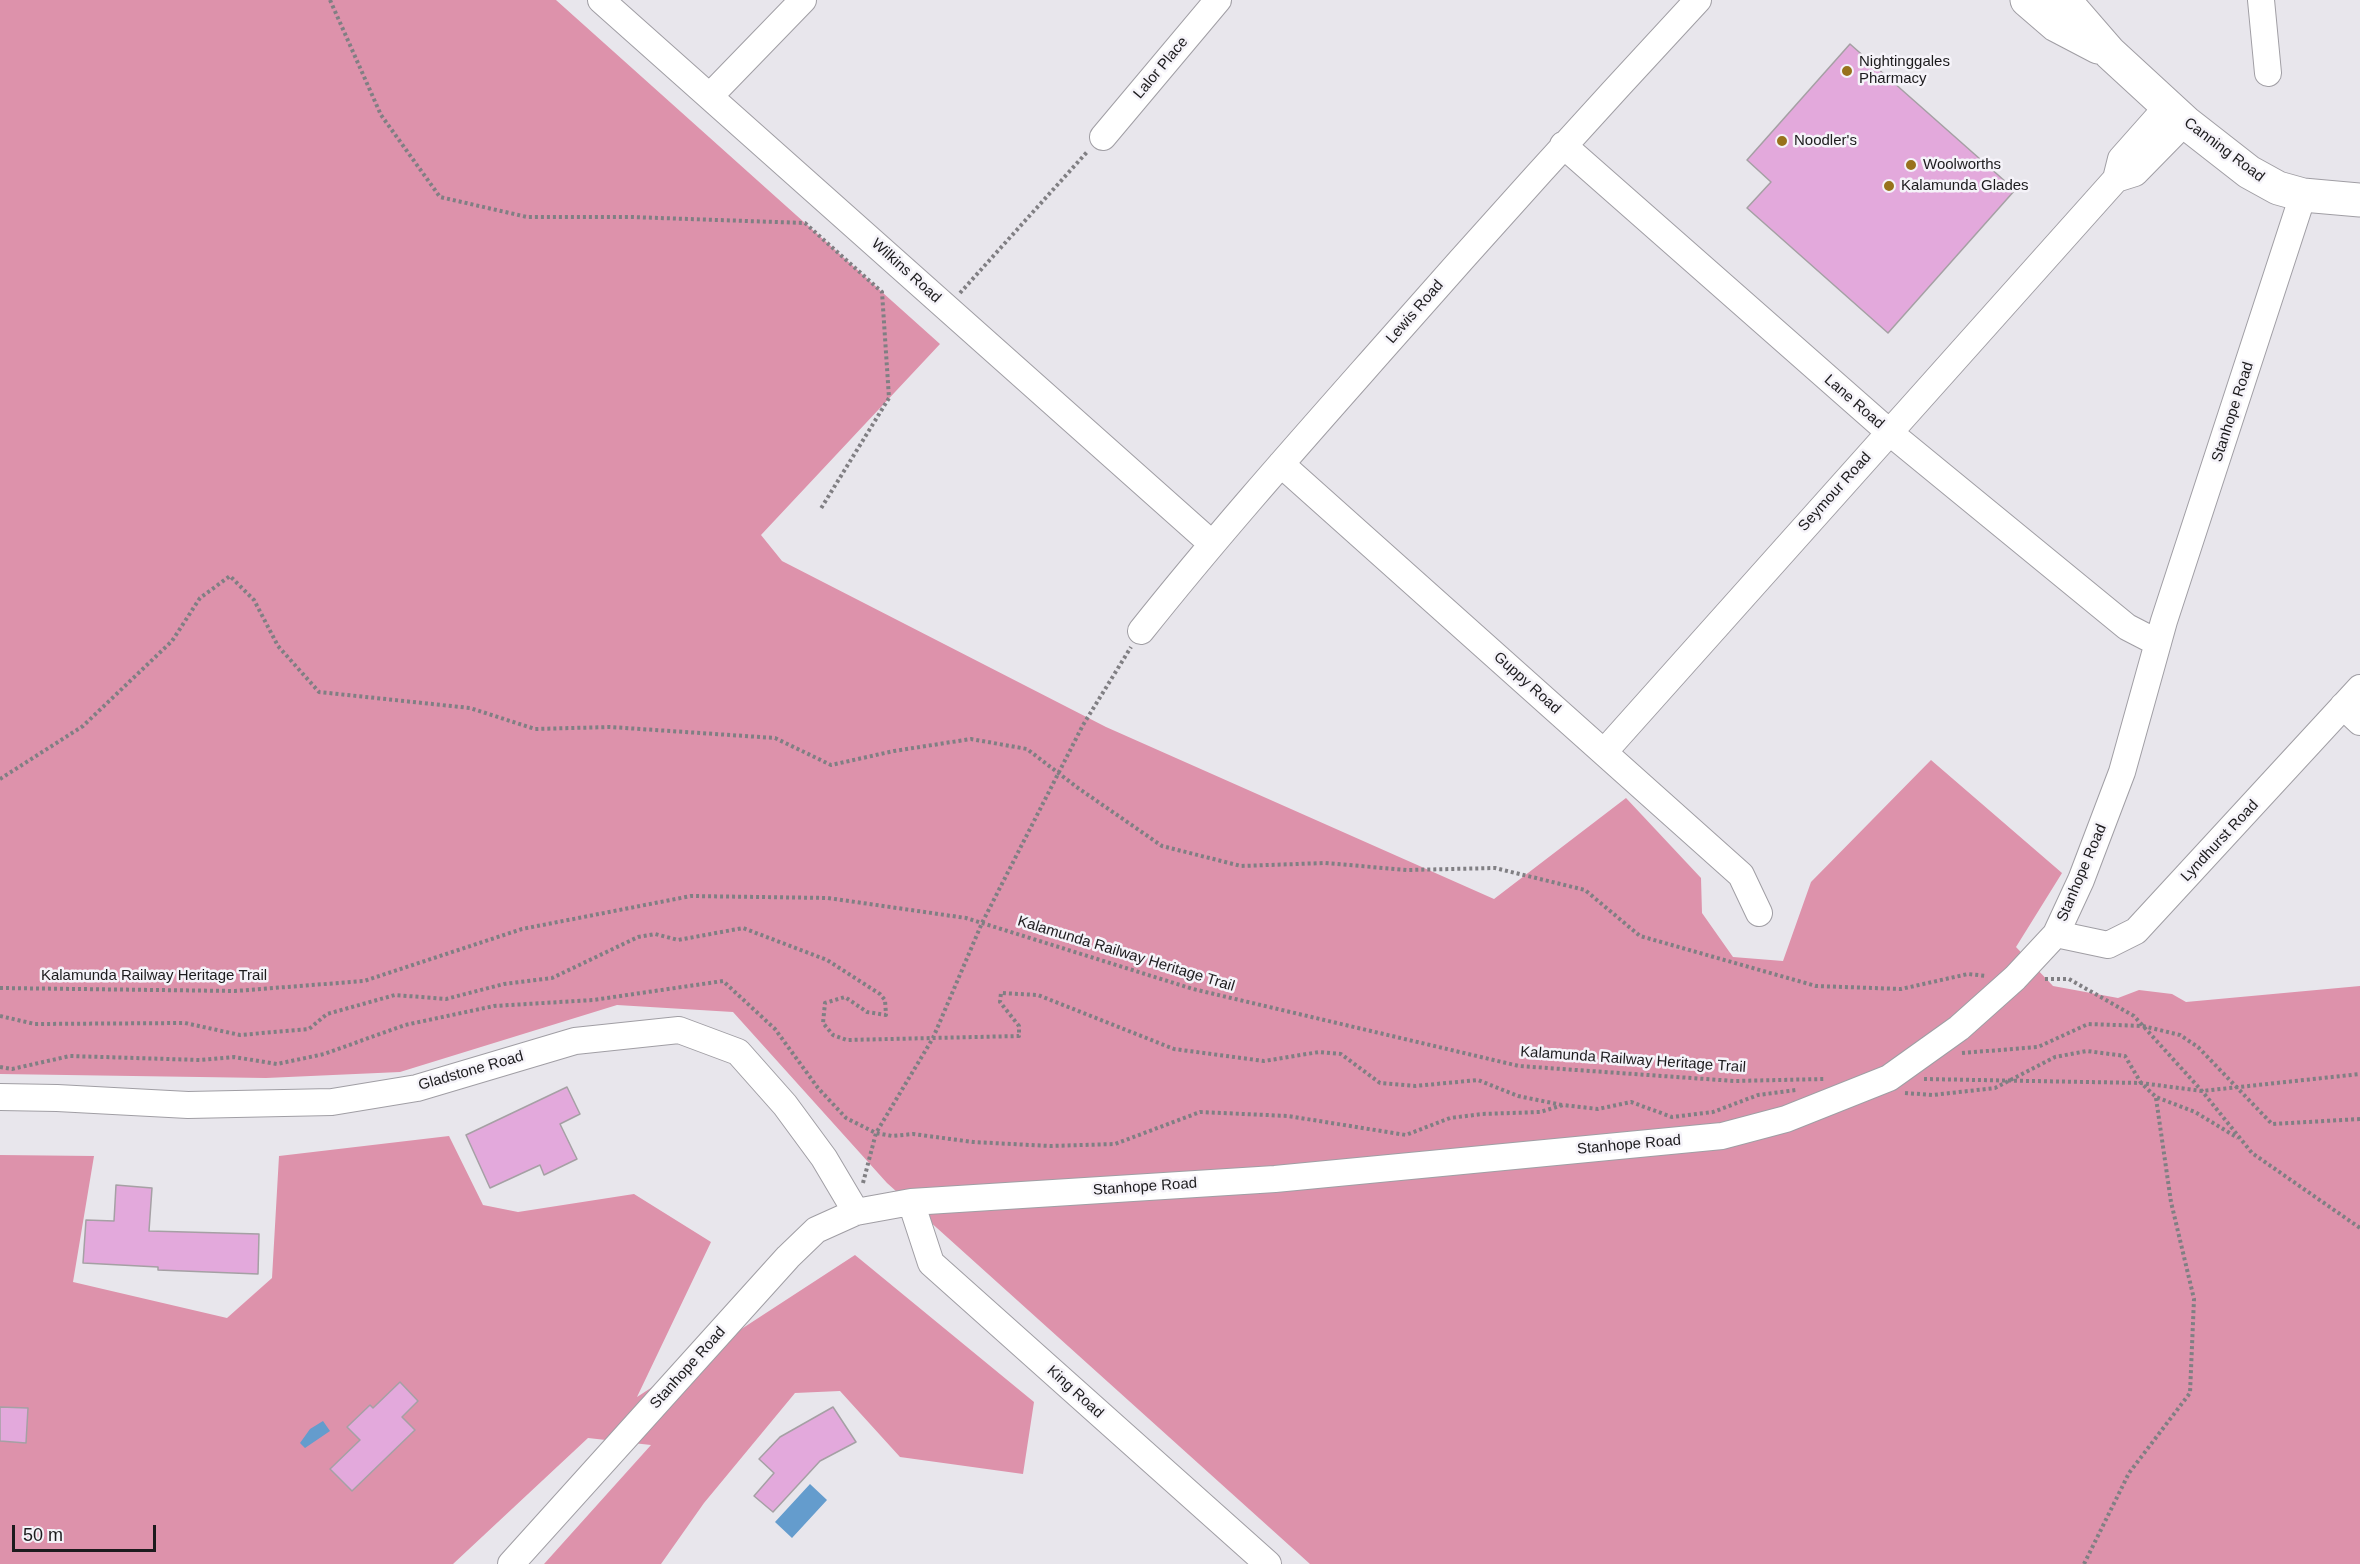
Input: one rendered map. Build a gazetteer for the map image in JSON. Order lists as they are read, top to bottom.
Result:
{
  "streets": {
    "main road": ["Canning Road"],
    "street": [
      "Lalor Place",
      "Wilkins Road",
      "Lewis Road",
      "Lane Road",
      "Stanhope Road",
      "Seymour Road",
      "Guppy Road",
      "Lyndhurst Road",
      "Gladstone Road",
      "King Road"
    ],
    "path": ["Kalamunda Railway Heritage Trail"]
  },
  "crossings": [
    ["Canning Road", "Stanhope Road"],
    ["Canning Road", "Seymour Road"],
    ["Wilkins Road", "Lewis Road"],
    ["Lewis Road", "Lane Road"],
    ["Lewis Road", "Guppy Road"],
    ["Lane Road", "Stanhope Road"],
    ["Lane Road", "Seymour Road"],
    ["Stanhope Road", "Lyndhurst Road"],
    ["Stanhope Road", "Gladstone Road"],
    ["Stanhope Road", "King Road"],
    ["Seymour Road", "Guppy Road"]
  ],
  "places": [
    "Nightinggales Pharmacy",
    "Noodler's",
    "Woolworths",
    "Kalamunda Glades"
  ],
  "scale_bar": "50 m"
}
